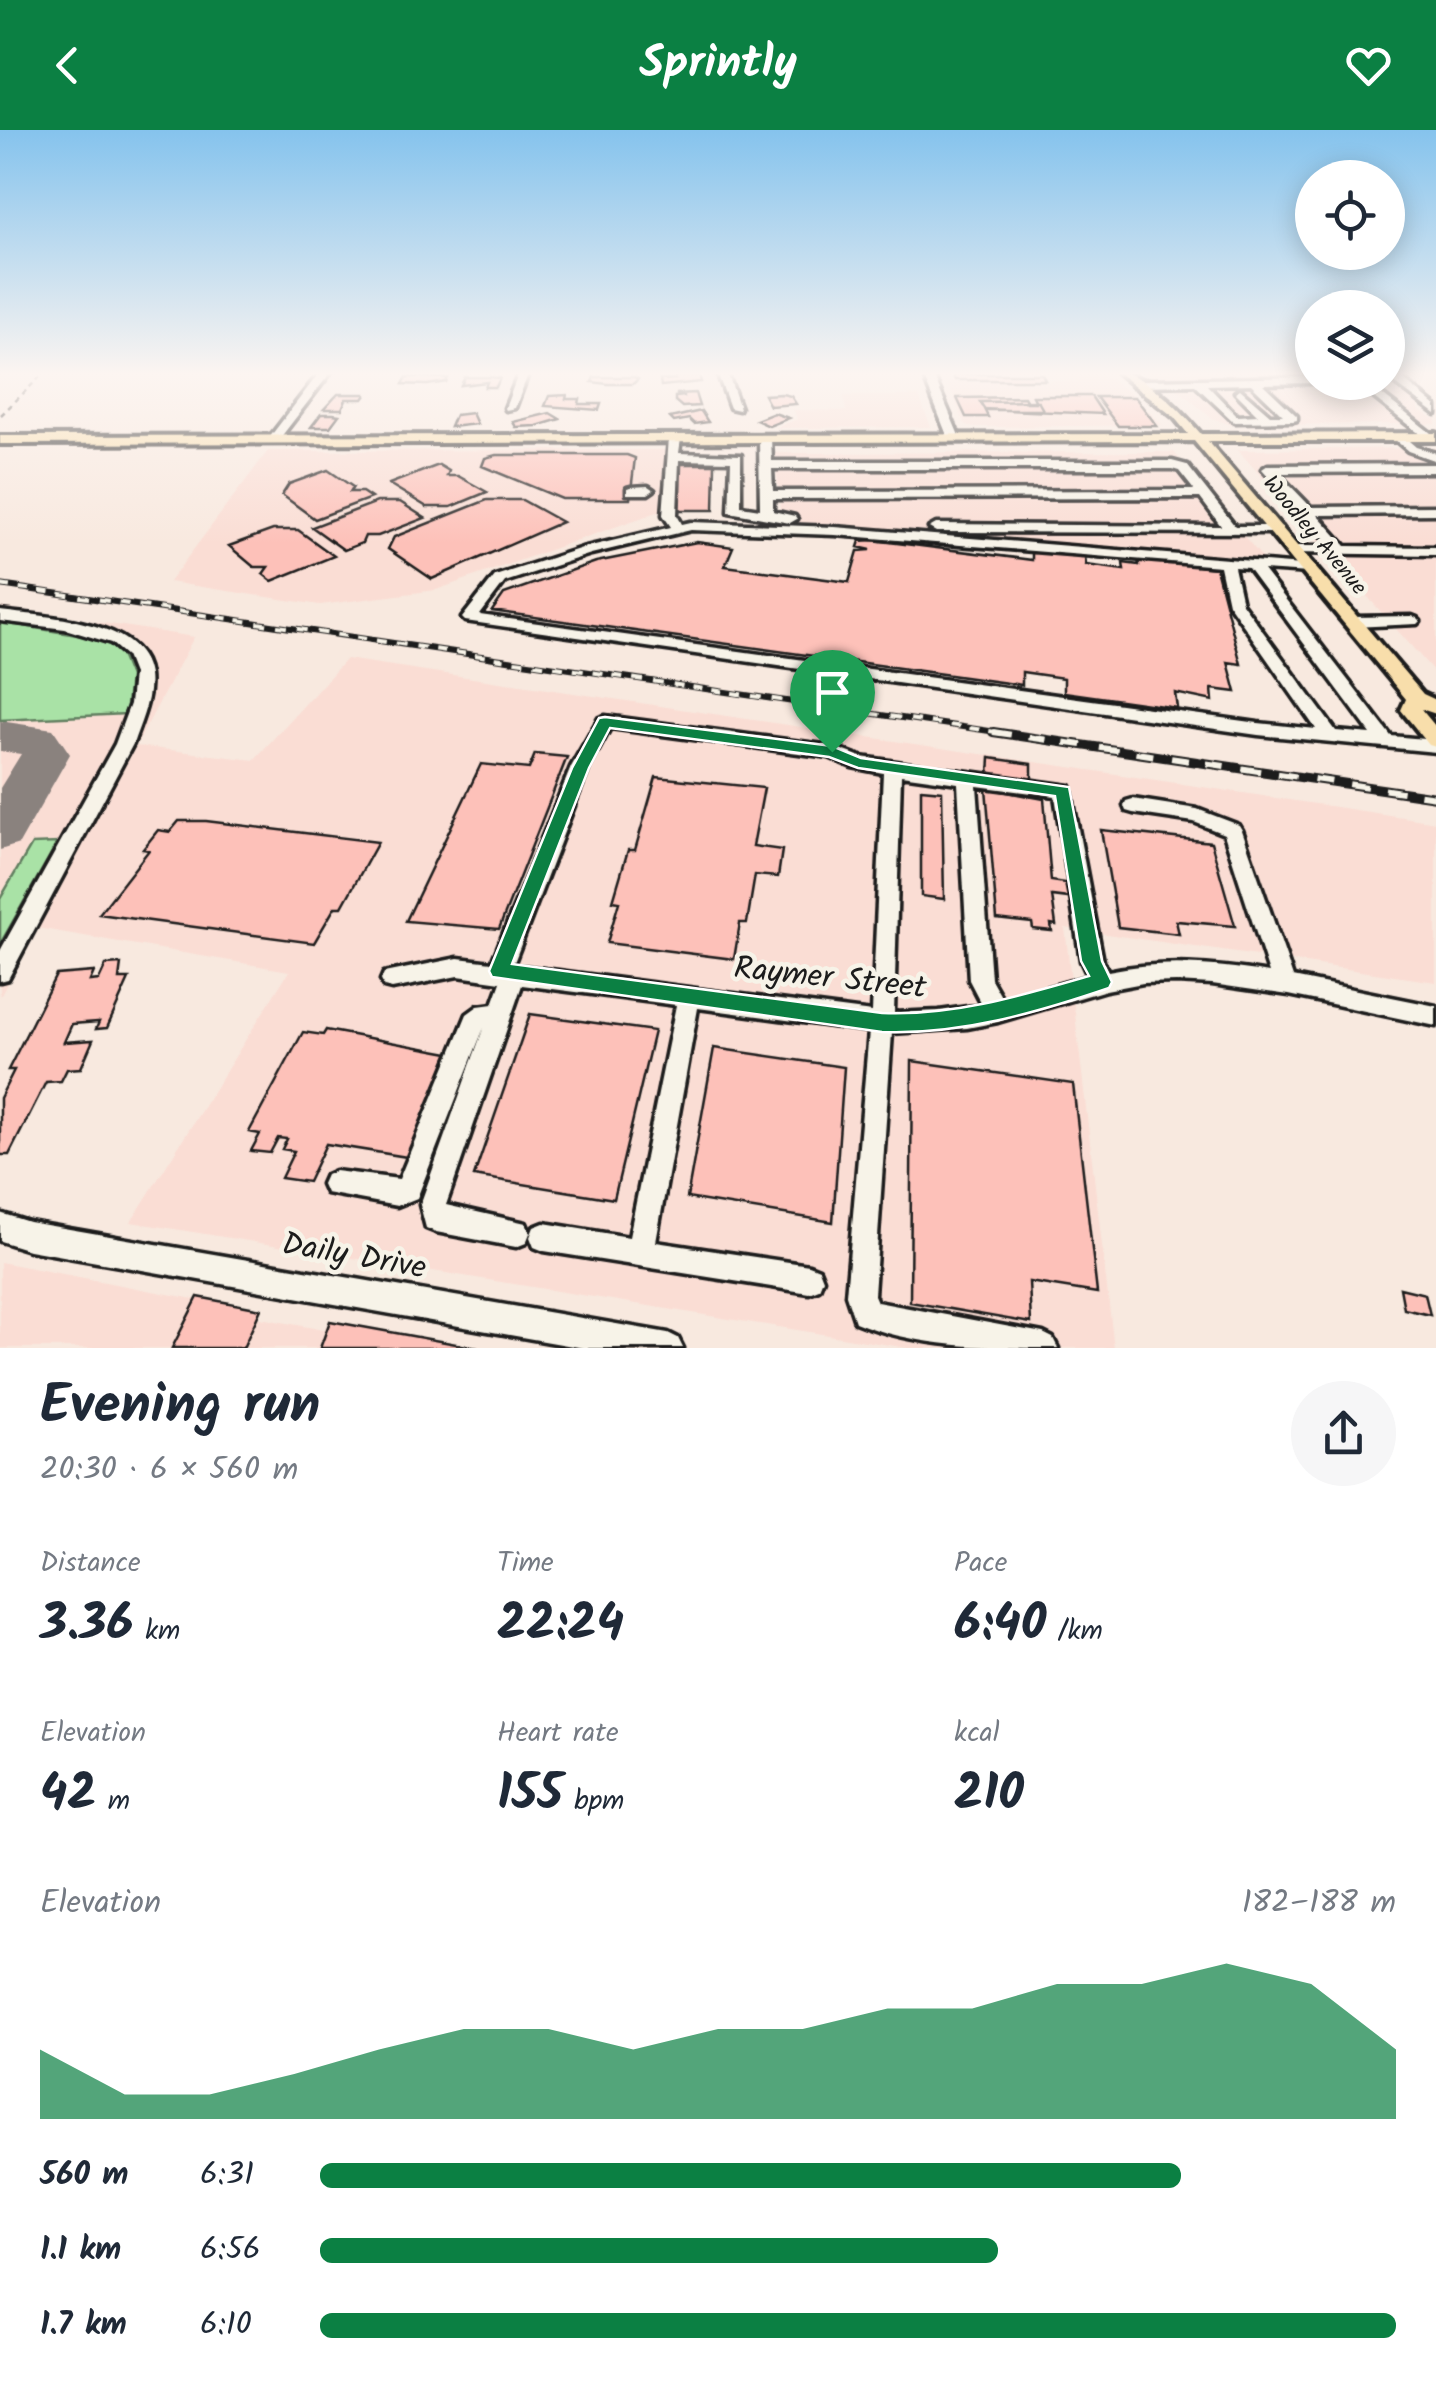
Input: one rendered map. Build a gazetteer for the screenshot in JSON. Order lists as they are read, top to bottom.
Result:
{
  "streets": {
    "main road": ["Woodley Avenue"],
    "street": ["Raymer Street", "Daily Drive"]
  },
  "page": {
    "header": "Sprintly",
    "heading": ["Evening run", "20:30 · 6 × 560 m"],
    "stats": [
      ["Distance", "3.36 km"],
      ["Time", "22:24"],
      ["Pace", "6:40 /km"],
      ["Elevation", "42 m"],
      ["Heart rate", "155 bpm"],
      ["kcal", "210"]
    ],
    "chart": ["Elevation", "182–188 m"],
    "list": [
      {
        "name": "560 m",
        "note": "6:31"
      },
      {
        "name": "1.1 km",
        "note": "6:56"
      },
      {
        "name": "1.7 km",
        "note": "6:10"
      }
    ]
  }
}
